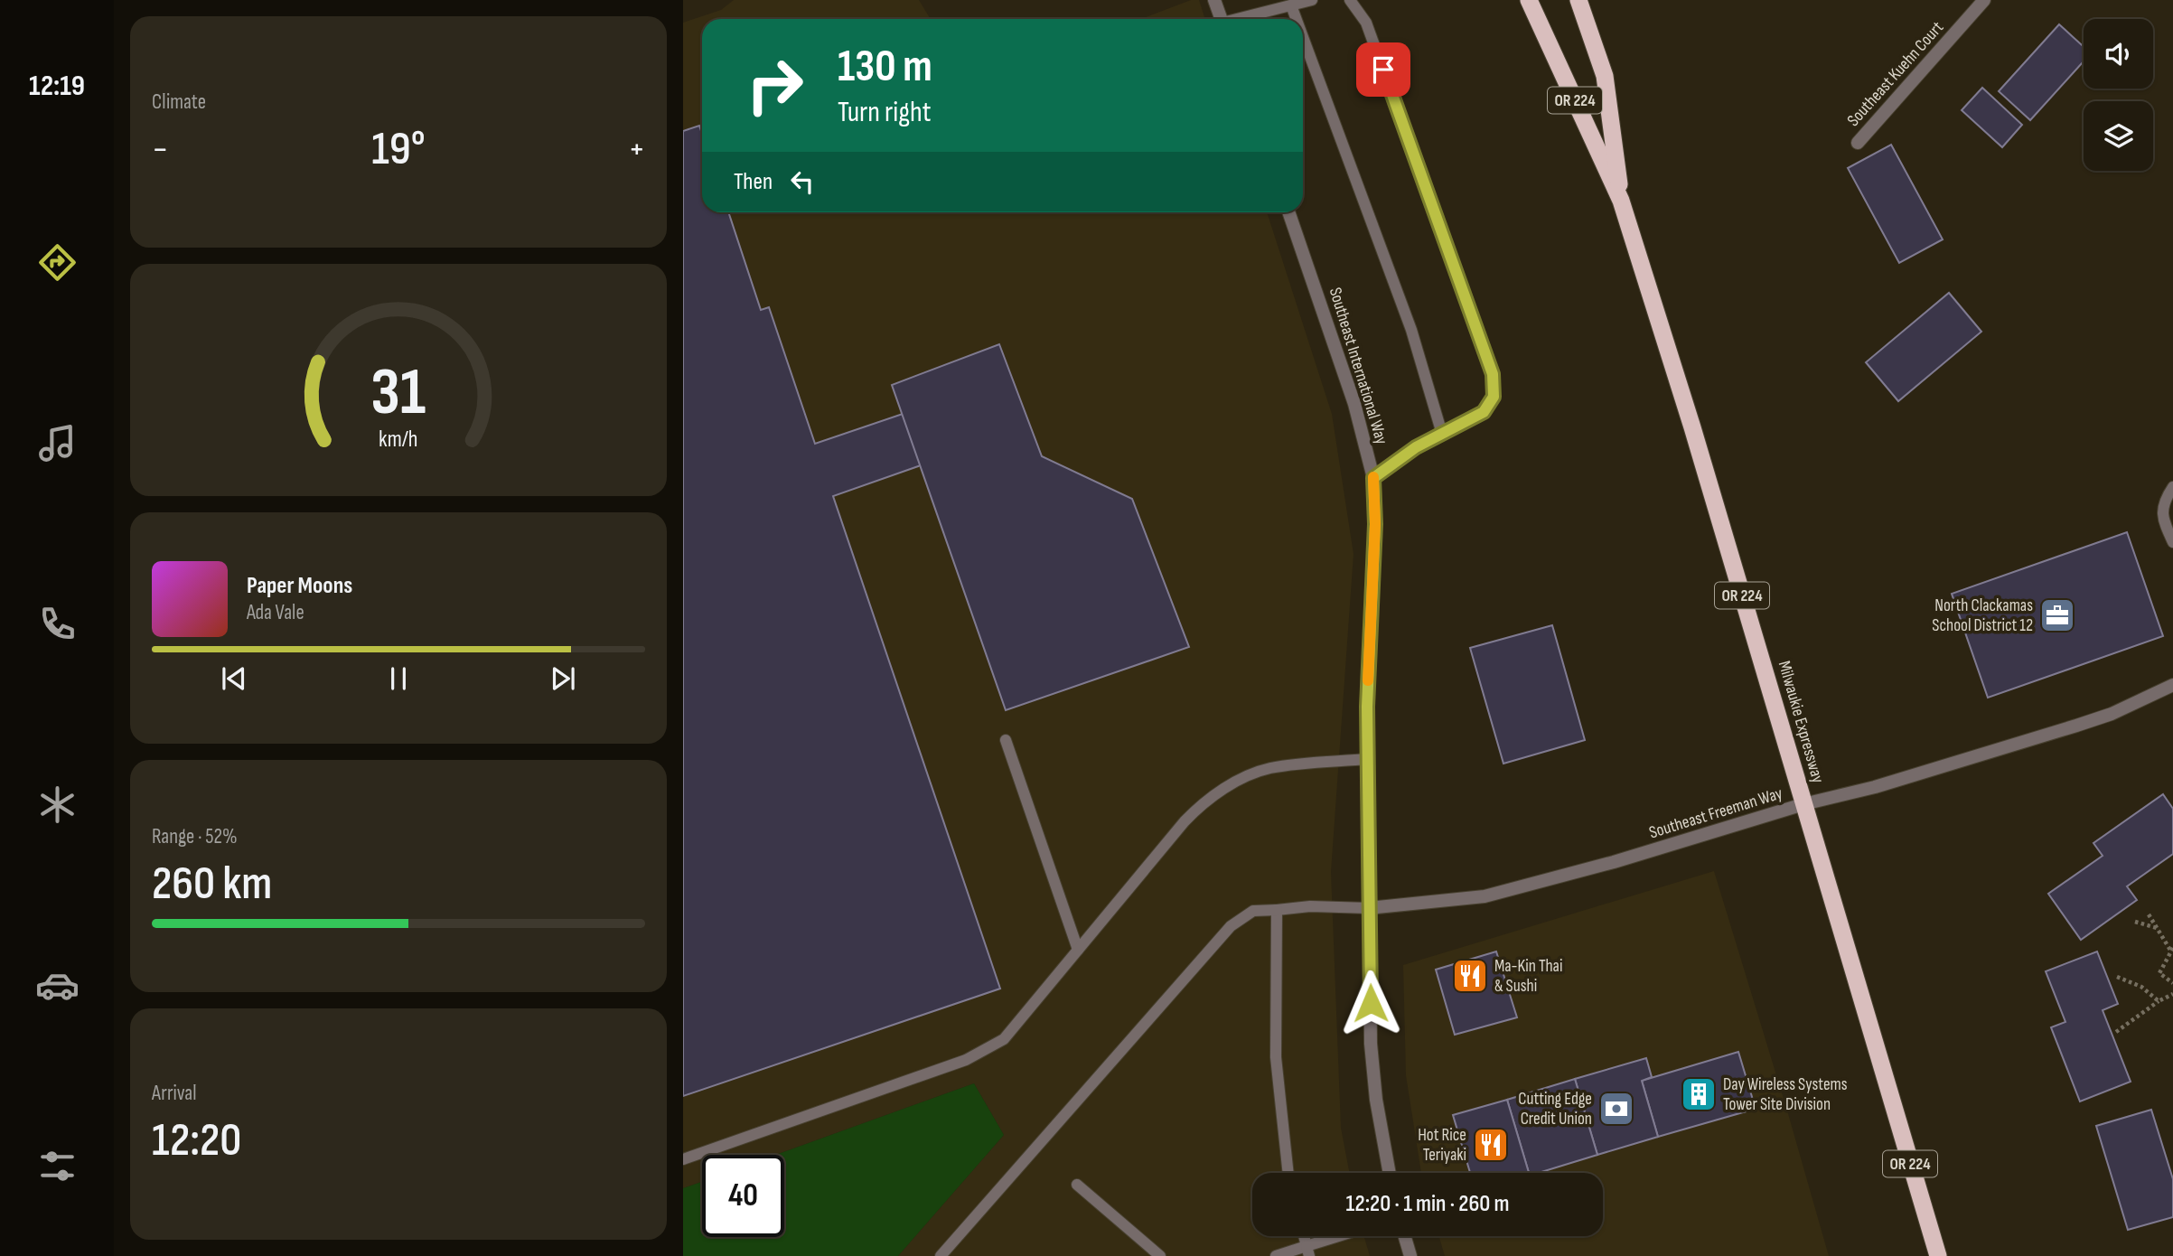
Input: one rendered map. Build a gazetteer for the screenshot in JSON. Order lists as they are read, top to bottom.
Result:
{
  "streets": {
    "highway": ["OR 224", "Milwaukie Expressway"],
    "street": ["Southeast Kuehn Court", "Southeast International Way", "Southeast Freeman Way"]
  },
  "crossings": [
    ["Southeast International Way", "Southeast Freeman Way"],
    ["Milwaukie Expressway", "Southeast Freeman Way"]
  ],
  "places": {
    "office": ["North Clackamas School District 12"],
    "restaurant": ["Ma-Kin Thai & Sushi", "Hot Rice Teriyaki"],
    "building": ["Day Wireless Systems Tower Site Division"],
    "bank": ["Cutting Edge Credit Union"]
  },
  "page": {
    "tabs": "12:19",
    "tile": [
      "Climate",
      ["Range · 52%", "260 km"],
      ["Arrival", "12:20"]
    ],
    "turn": ["130 m", "Turn right"],
    "heat": ["−", "19°", "+"],
    "then": "Then",
    "song": ["Paper Moons", "Ada Vale"],
    "limit": "40",
    "trip": "12:20 · 1 min · 260 m",
    "gauge": ["31", "km/h"]
  }
}
